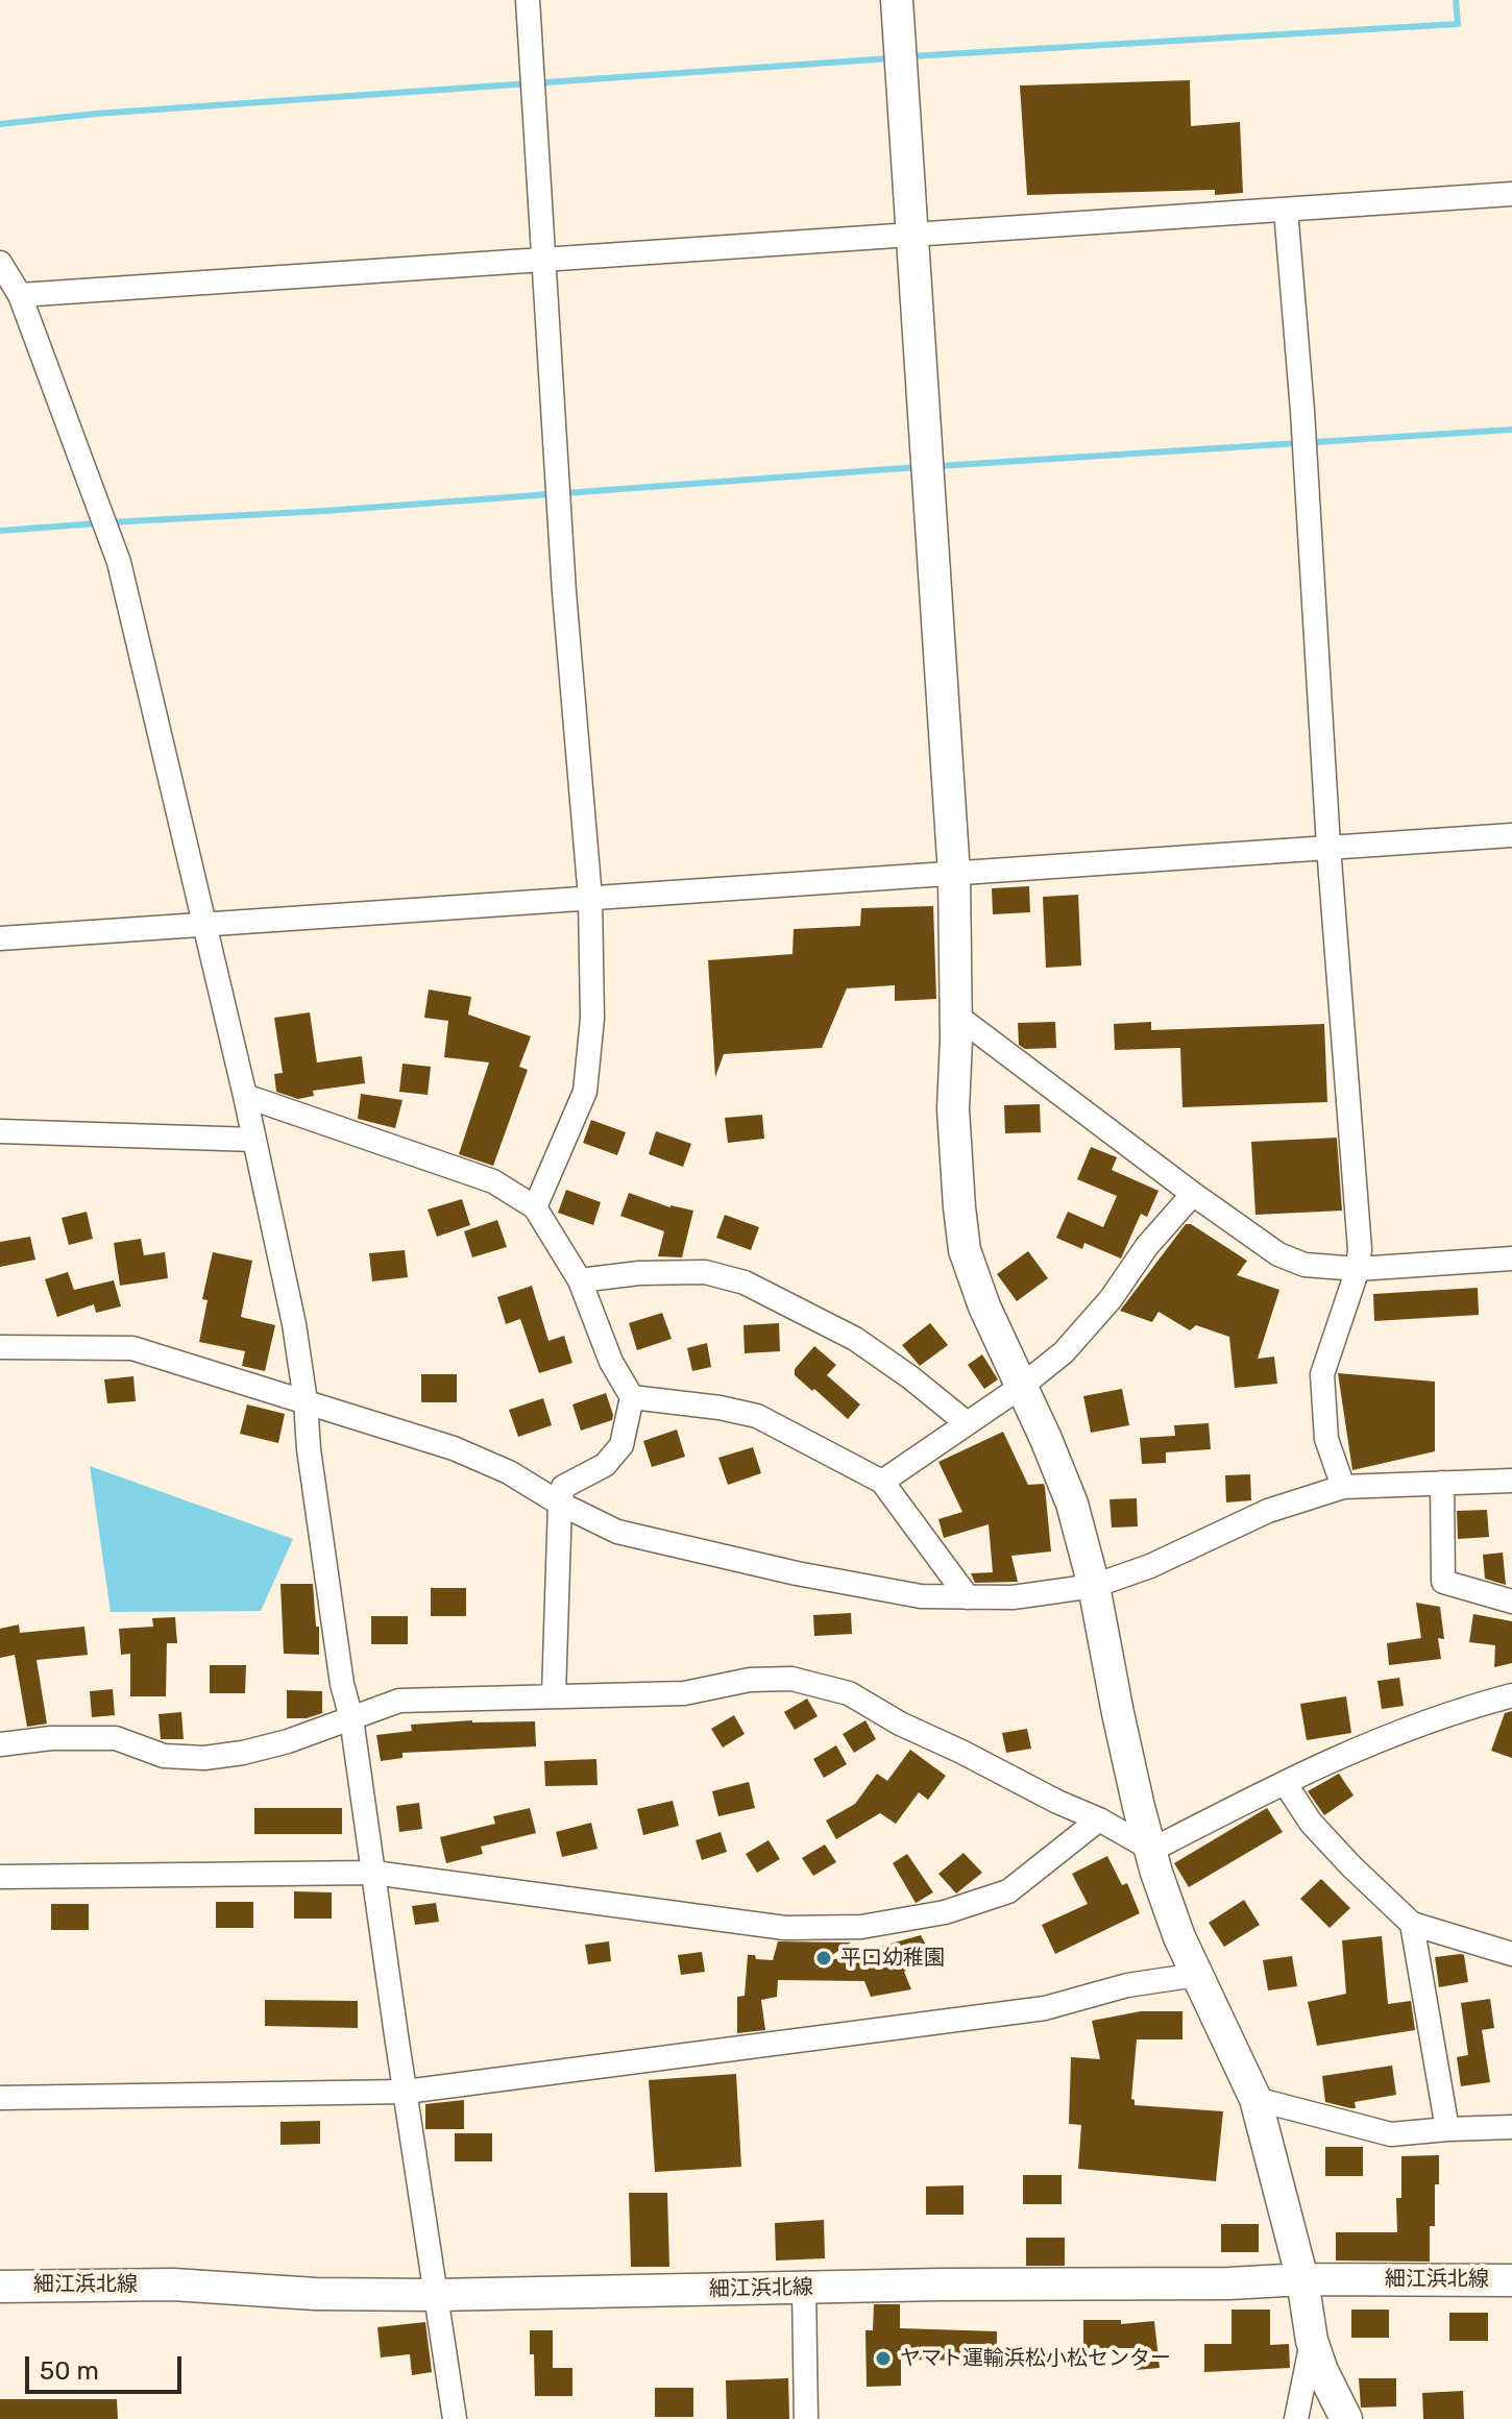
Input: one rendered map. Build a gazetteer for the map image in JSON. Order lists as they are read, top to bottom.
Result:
{
  "streets": {
    "street": ["細江浜北線"]
  },
  "places": ["平口幼稚園", "ヤマト運輸浜松小松センター"],
  "scale_bar": "50 m"
}
